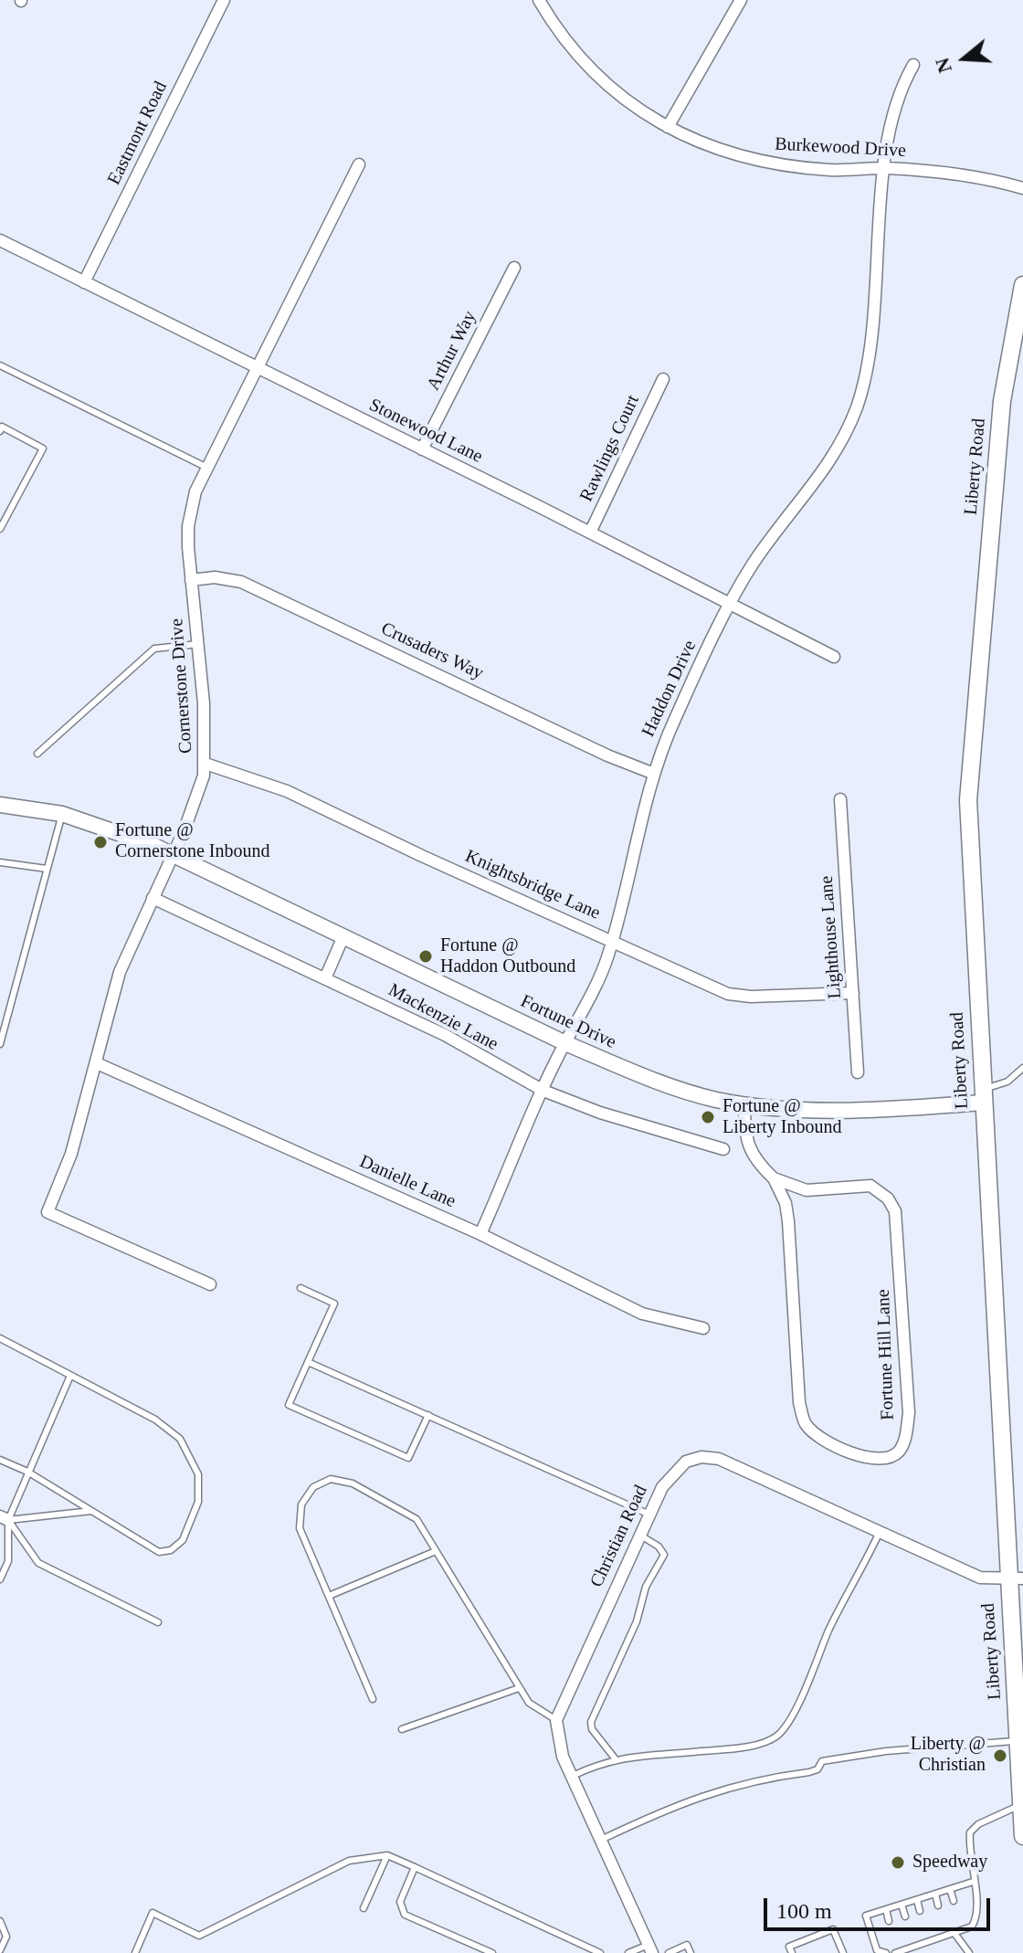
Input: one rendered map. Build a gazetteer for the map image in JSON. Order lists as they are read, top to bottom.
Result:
{
  "streets": {
    "main road": ["Liberty Road"],
    "street": [
      "Eastmont Road",
      "Burkewood Drive",
      "Arthur Way",
      "Stonewood Lane",
      "Rawlings Court",
      "Crusaders Way",
      "Cornerstone Drive",
      "Haddon Drive",
      "Knightsbridge Lane",
      "Lighthouse Lane",
      "Mackenzie Lane",
      "Fortune Drive",
      "Danielle Lane",
      "Fortune Hill Lane",
      "Christian Road"
    ]
  },
  "crossings": [
    ["Eastmont Road", "Stonewood Lane"],
    ["Burkewood Drive", "Haddon Drive"],
    ["Arthur Way", "Stonewood Lane"],
    ["Stonewood Lane", "Rawlings Court"],
    ["Stonewood Lane", "Cornerstone Drive"],
    ["Stonewood Lane", "Haddon Drive"],
    ["Liberty Road", "Fortune Drive"],
    ["Liberty Road", "Christian Road"],
    ["Crusaders Way", "Cornerstone Drive"],
    ["Crusaders Way", "Haddon Drive"],
    ["Cornerstone Drive", "Knightsbridge Lane"],
    ["Cornerstone Drive", "Mackenzie Lane"],
    ["Cornerstone Drive", "Fortune Drive"],
    ["Cornerstone Drive", "Danielle Lane"],
    ["Haddon Drive", "Knightsbridge Lane"],
    ["Haddon Drive", "Mackenzie Lane"],
    ["Haddon Drive", "Fortune Drive"],
    ["Haddon Drive", "Danielle Lane"],
    ["Knightsbridge Lane", "Lighthouse Lane"],
    ["Fortune Drive", "Fortune Hill Lane"]
  ],
  "places": [
    "Fortune @ Cornerstone Inbound",
    "Fortune @ Haddon Outbound",
    "Fortune @ Liberty Inbound",
    "Liberty @ Christian",
    "Speedway"
  ],
  "scale_bar": "100 m",
  "north": "left"
}
